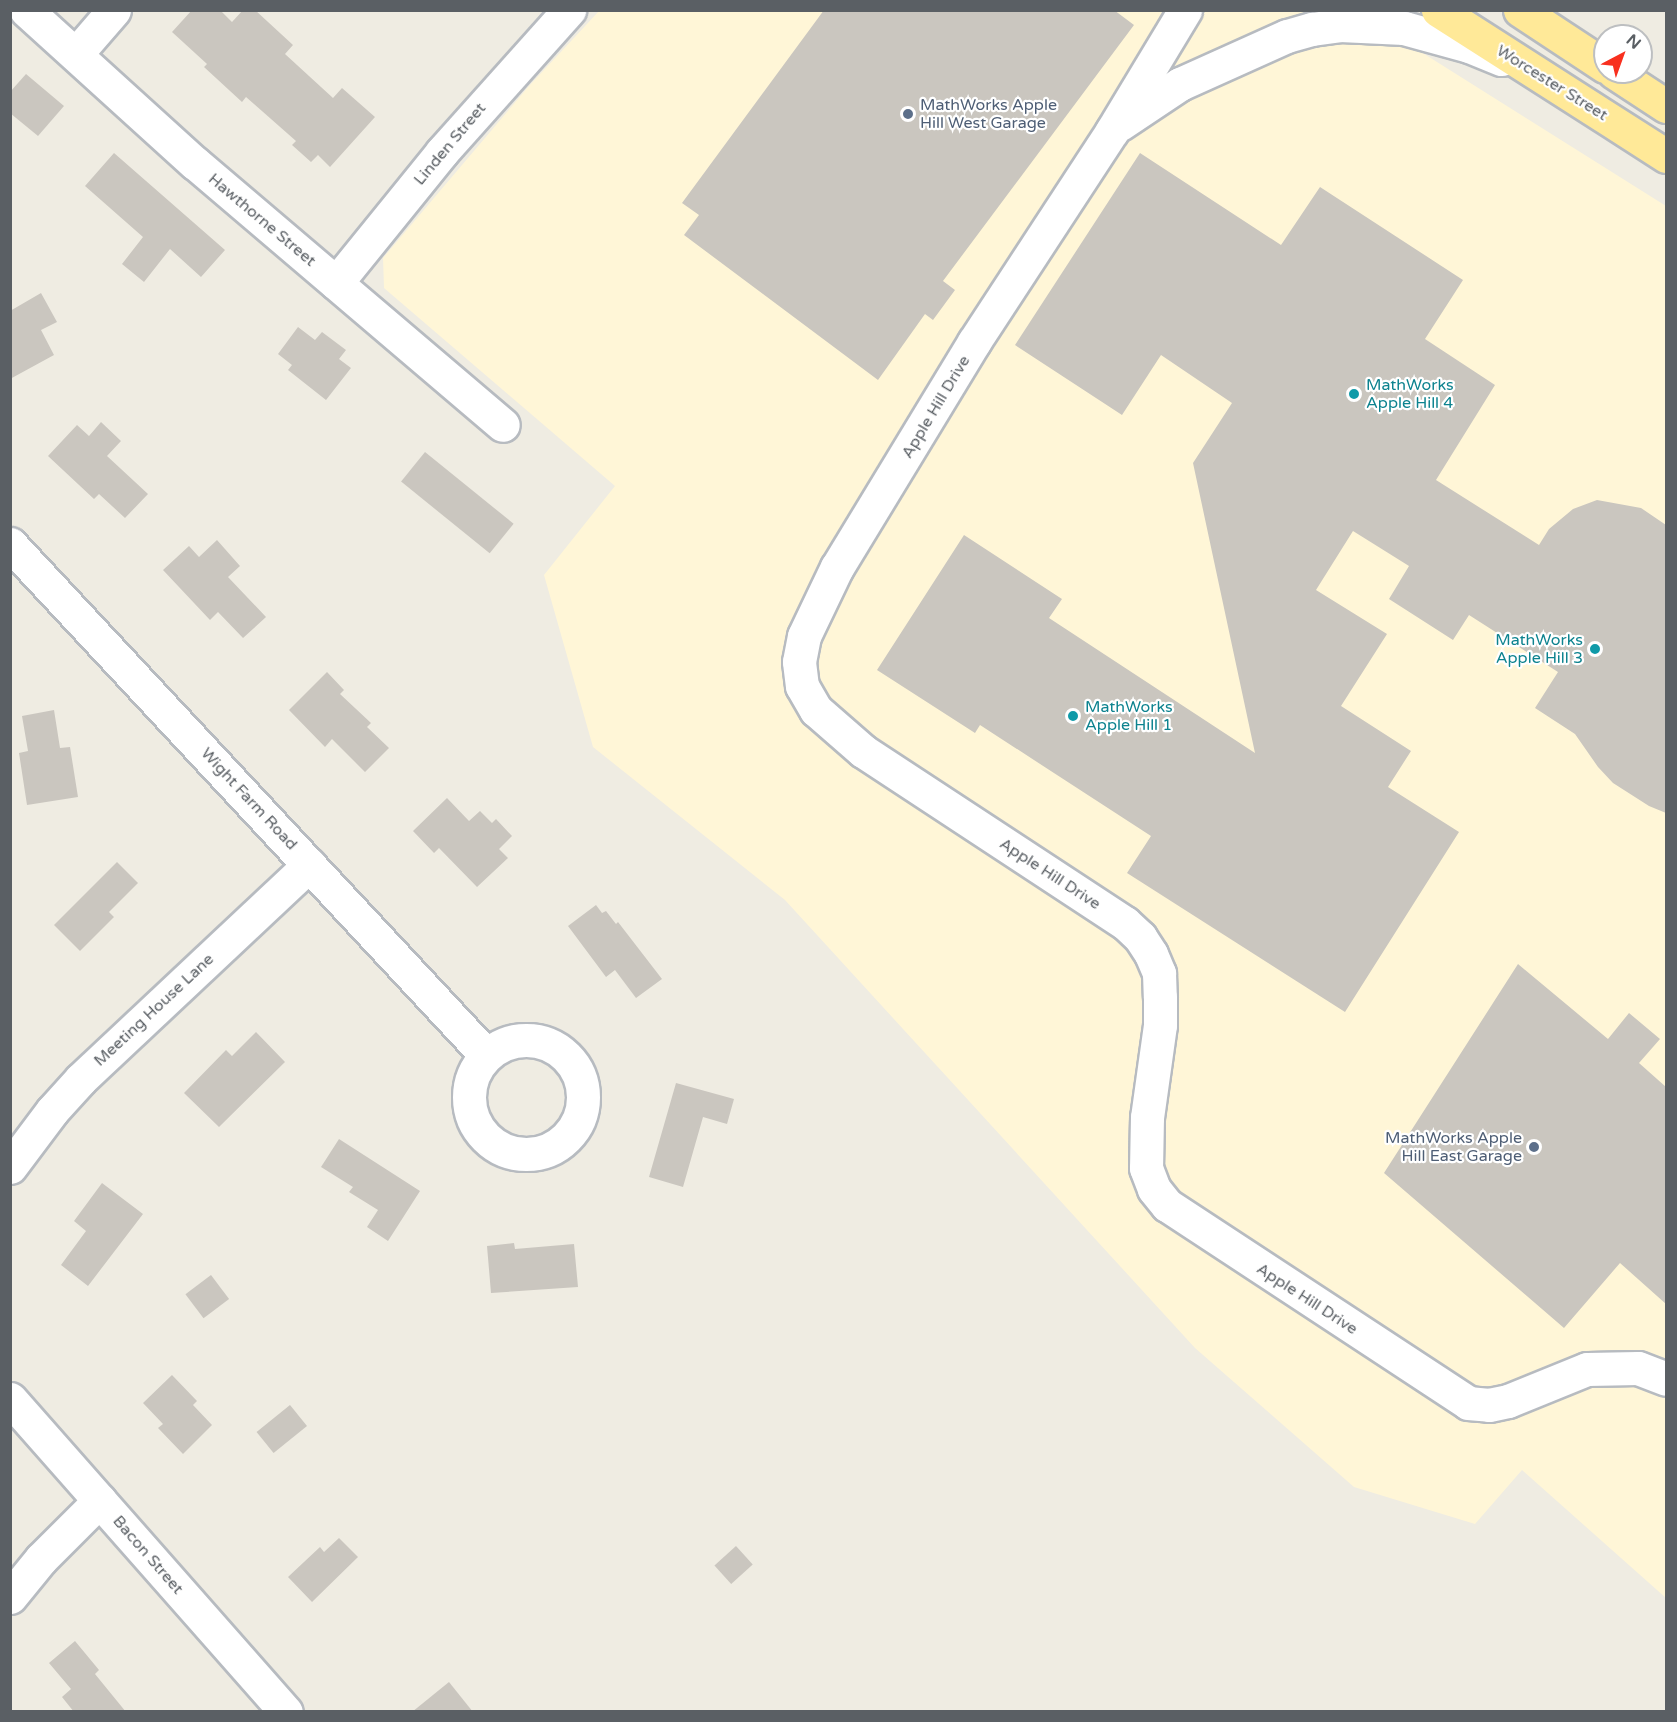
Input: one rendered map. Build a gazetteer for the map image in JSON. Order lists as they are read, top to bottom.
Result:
{
  "streets": {
    "highway": ["Worcester Street"],
    "street": [
      "Linden Street",
      "Hawthorne Street",
      "Apple Hill Drive",
      "Wight Farm Road",
      "Meeting House Lane",
      "Bacon Street"
    ]
  },
  "crossings": [
    ["Worcester Street", "Apple Hill Drive"],
    ["Linden Street", "Hawthorne Street"],
    ["Wight Farm Road", "Meeting House Lane"]
  ],
  "places": [
    "MathWorks Apple Hill West Garage",
    "MathWorks Apple Hill 4",
    "MathWorks Apple Hill 3",
    "MathWorks Apple Hill 1",
    "MathWorks Apple Hill East Garage"
  ],
  "north": "top right"
}
